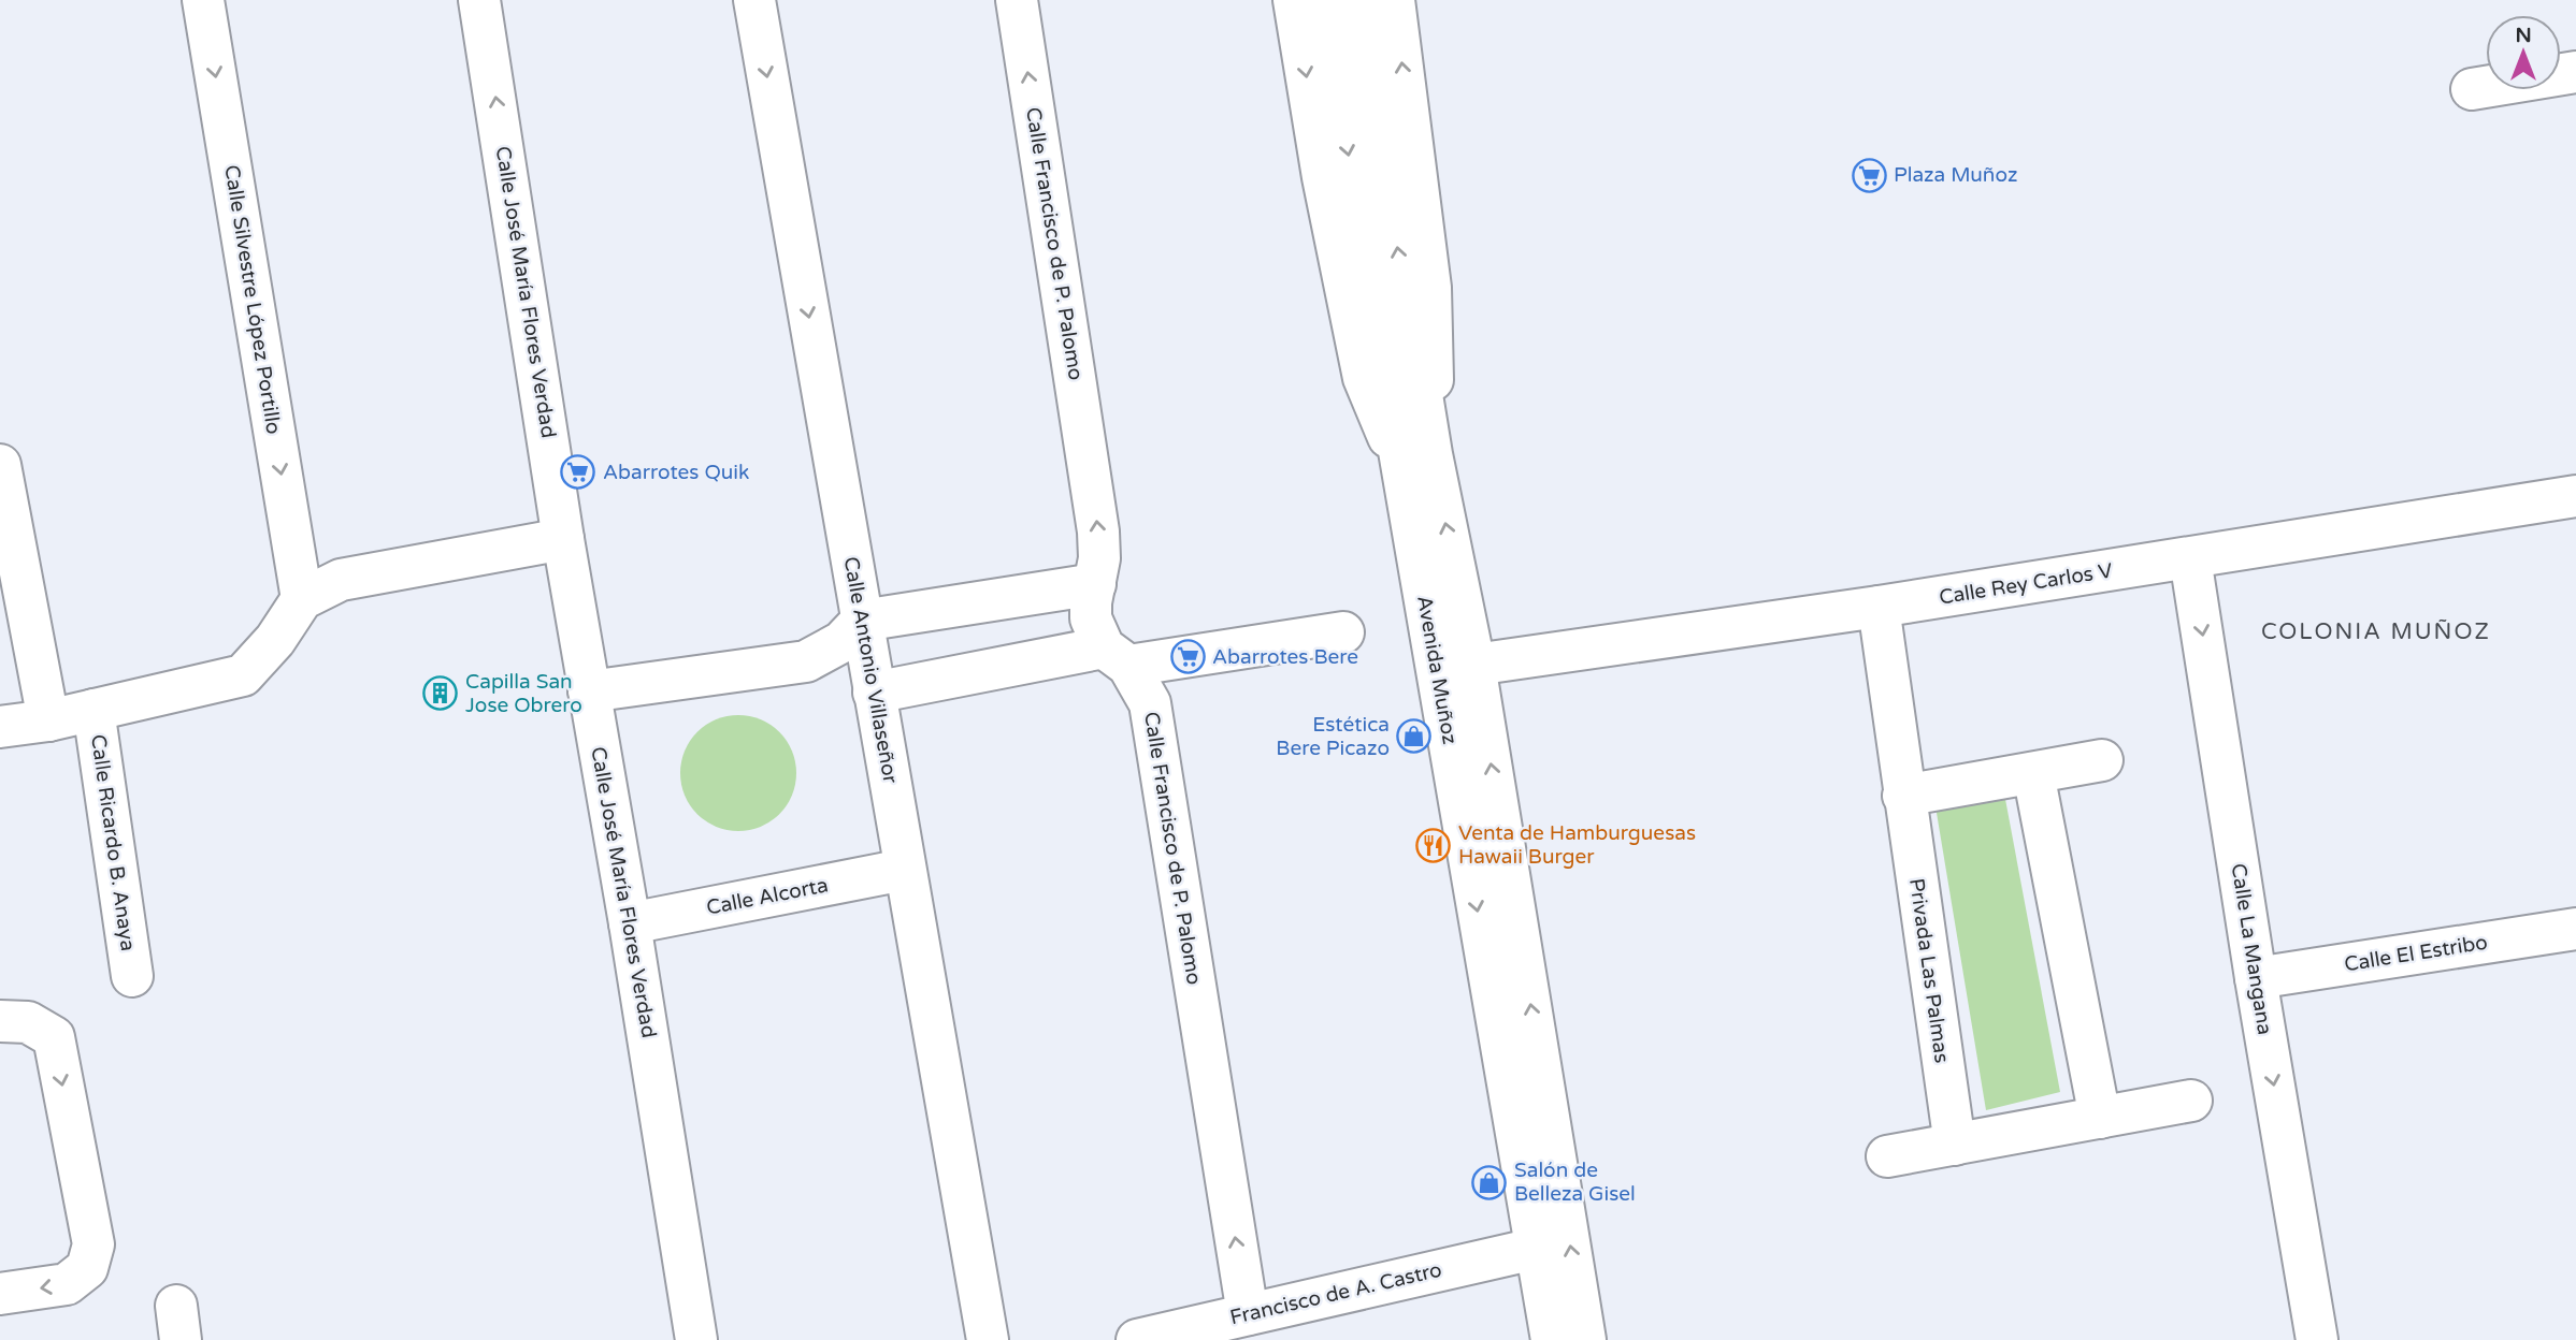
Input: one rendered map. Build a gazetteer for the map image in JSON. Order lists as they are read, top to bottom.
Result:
{
  "streets": {
    "street": [
      "Calle Francisco de P. Palomo",
      "Calle José María Flores Verdad",
      "Calle Silvestre López Portillo",
      "Calle Rey Carlos V",
      "Calle Antonio Villaseñor",
      "Avenida Muñoz",
      "Calle Ricardo B. Anaya",
      "Calle Alcorta",
      "Calle La Mangana",
      "Calle El Estribo",
      "Privada Las Palmas",
      "Francisco de A. Castro"
    ]
  },
  "crossings": [
    ["Calle Francisco de P. Palomo", "Francisco de A. Castro"],
    ["Calle José María Flores Verdad", "Calle Alcorta"],
    ["Calle Rey Carlos V", "Avenida Muñoz"],
    ["Calle Rey Carlos V", "Calle La Mangana"],
    ["Calle Rey Carlos V", "Privada Las Palmas"],
    ["Calle Antonio Villaseñor", "Calle Alcorta"],
    ["Avenida Muñoz", "Francisco de A. Castro"],
    ["Calle La Mangana", "Calle El Estribo"]
  ],
  "one_way": ["Calle José María Flores Verdad", "Calle Silvestre López Portillo", "Calle Antonio Villaseñor"],
  "districts": ["COLONIA MUÑOZ"],
  "places": {
    "supermarket": ["Plaza Muñoz", "Abarrotes Quik", "Abarrotes Bere"],
    "building": ["Capilla San Jose Obrero"],
    "shop": ["Estética Bere Picazo", "Salón de Belleza Gisel"],
    "restaurant": ["Venta de Hamburguesas Hawaii Burger"]
  },
  "north": "top"
}
